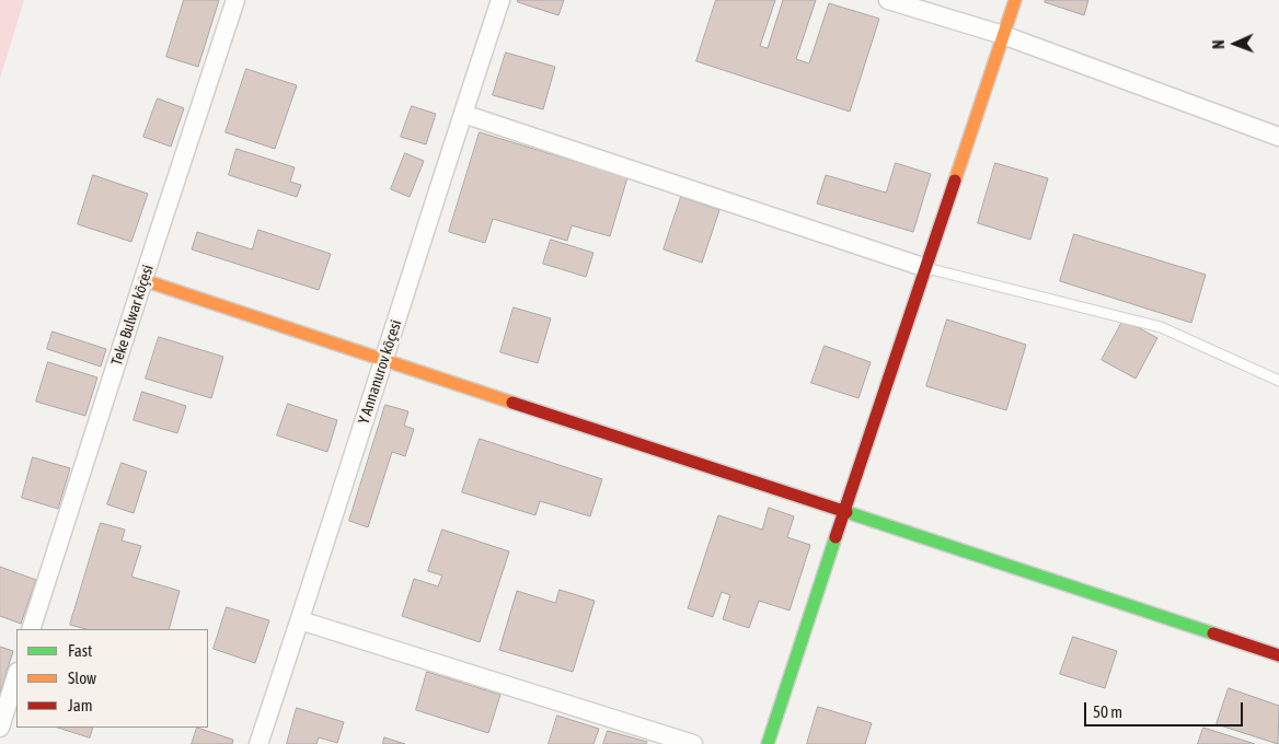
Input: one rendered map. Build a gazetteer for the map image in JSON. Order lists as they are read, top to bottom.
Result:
{
  "streets": {
    "street": ["Teke Bulwar köçesi", "Y Annanurov köçesi"]
  },
  "legend": ["Fast", "Slow", "Jam"],
  "scale_bar": "50 m",
  "north": "left"
}
